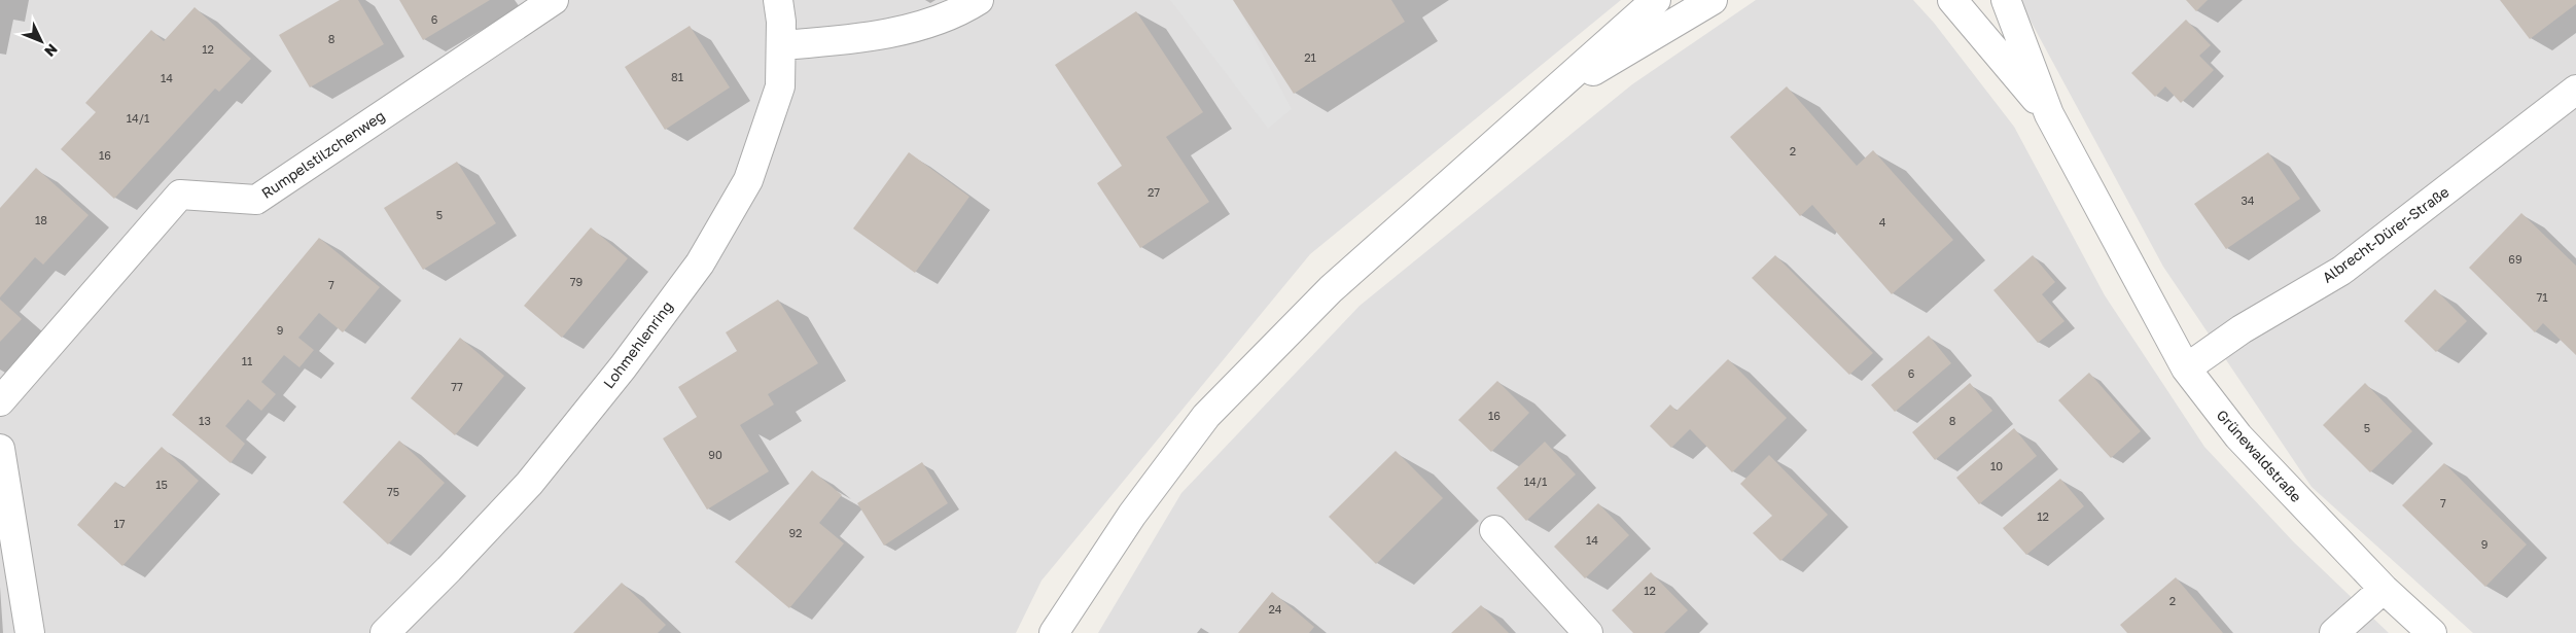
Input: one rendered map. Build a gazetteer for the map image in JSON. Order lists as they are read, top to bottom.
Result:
{
  "streets": {
    "street": [
      "Rumpelstilzchenweg",
      "Albrecht-Dürer-Straße",
      "Lohmehlenring",
      "Grünewaldstraße"
    ]
  },
  "crossings": [
    ["Albrecht-Dürer-Straße", "Grünewaldstraße"]
  ],
  "house_numbers": [
    "6",
    "8",
    "12",
    "21",
    "81",
    "14",
    "14/1",
    "2",
    "16",
    "27",
    "34",
    "5",
    "18",
    "4",
    "69",
    "79",
    "7",
    "71",
    "9",
    "11",
    "6",
    "77",
    "16",
    "13",
    "8",
    "5",
    "90",
    "10",
    "14/1",
    "15",
    "75",
    "7",
    "12",
    "17",
    "92",
    "14",
    "9",
    "12",
    "2",
    "24"
  ],
  "north": "bottom right"
}
